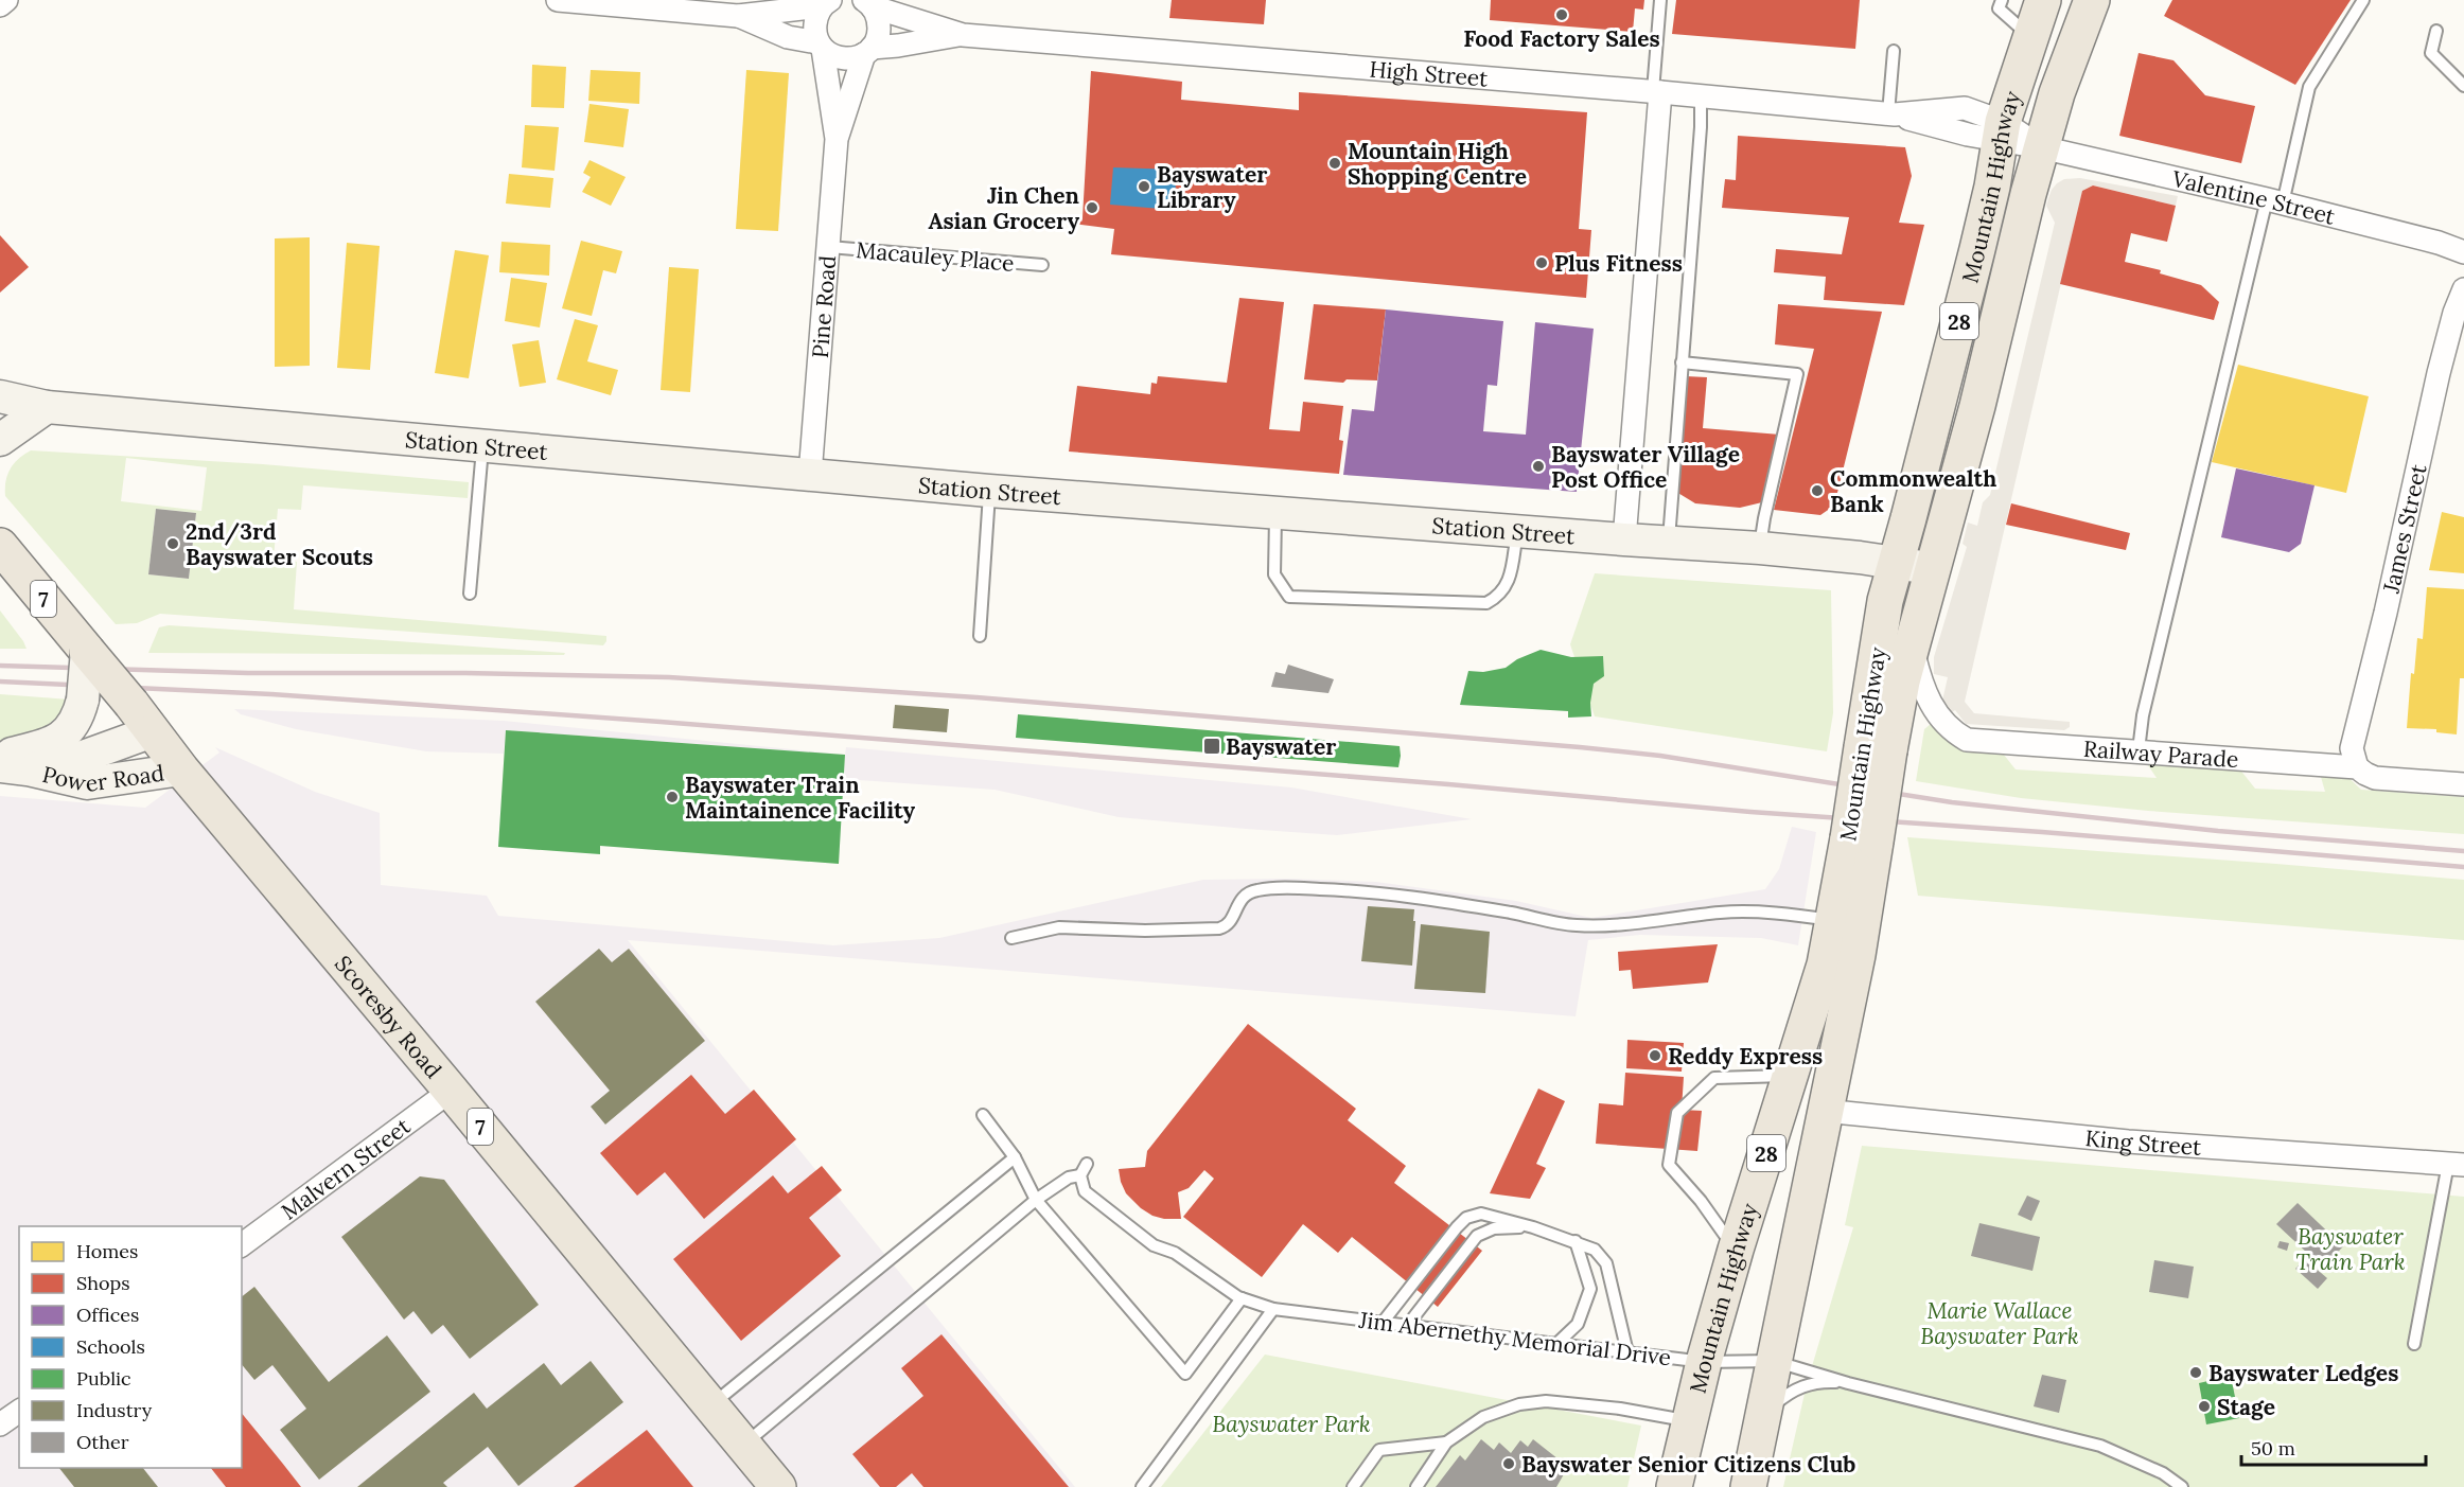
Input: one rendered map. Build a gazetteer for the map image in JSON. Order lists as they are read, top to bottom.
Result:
{
  "streets": {
    "main road": [
      "Mountain Highway",
      "28",
      "Station Street",
      "7",
      "Power Road",
      "Scoresby Road"
    ],
    "street": [
      "High Street",
      "Valentine Street",
      "Pine Road",
      "James Street",
      "Railway Parade",
      "King Street",
      "Malvern Street"
    ],
    "lane": ["Macauley Place", "Jim Abernethy Memorial Drive"]
  },
  "crossings": [
    ["High Street", "Mountain Highway"],
    ["High Street", "Valentine Street"],
    ["High Street", "Pine Road"],
    ["Mountain Highway", "Valentine Street"],
    ["Mountain Highway", "Station Street"],
    ["Mountain Highway", "Railway Parade"],
    ["Mountain Highway", "King Street"],
    ["Mountain Highway", "Jim Abernethy Memorial Drive"],
    ["Macauley Place", "Pine Road"],
    ["Pine Road", "Station Street"],
    ["James Street", "Railway Parade"],
    ["Power Road", "Scoresby Road"],
    ["Scoresby Road", "Malvern Street"]
  ],
  "parks": ["Bayswater Train Park", "Marie Wallace Bayswater Park", "Bayswater Park"],
  "places": {
    "other": [
      "Food Factory Sales",
      "Mountain High Shopping Centre",
      "Bayswater Library",
      "Jin Chen Asian Grocery",
      "Plus Fitness",
      "Bayswater Village Post Office",
      "Commonwealth Bank",
      "2nd/3rd Bayswater Scouts",
      "Bayswater Train Maintainence Facility",
      "Reddy Express",
      "Bayswater Ledges",
      "Stage",
      "Bayswater Senior Citizens Club"
    ],
    "transit": ["Bayswater"]
  },
  "legend": [
    "Homes",
    "Shops",
    "Offices",
    "Schools",
    "Public",
    "Industry",
    "Other"
  ],
  "scale_bar": "50 m"
}
